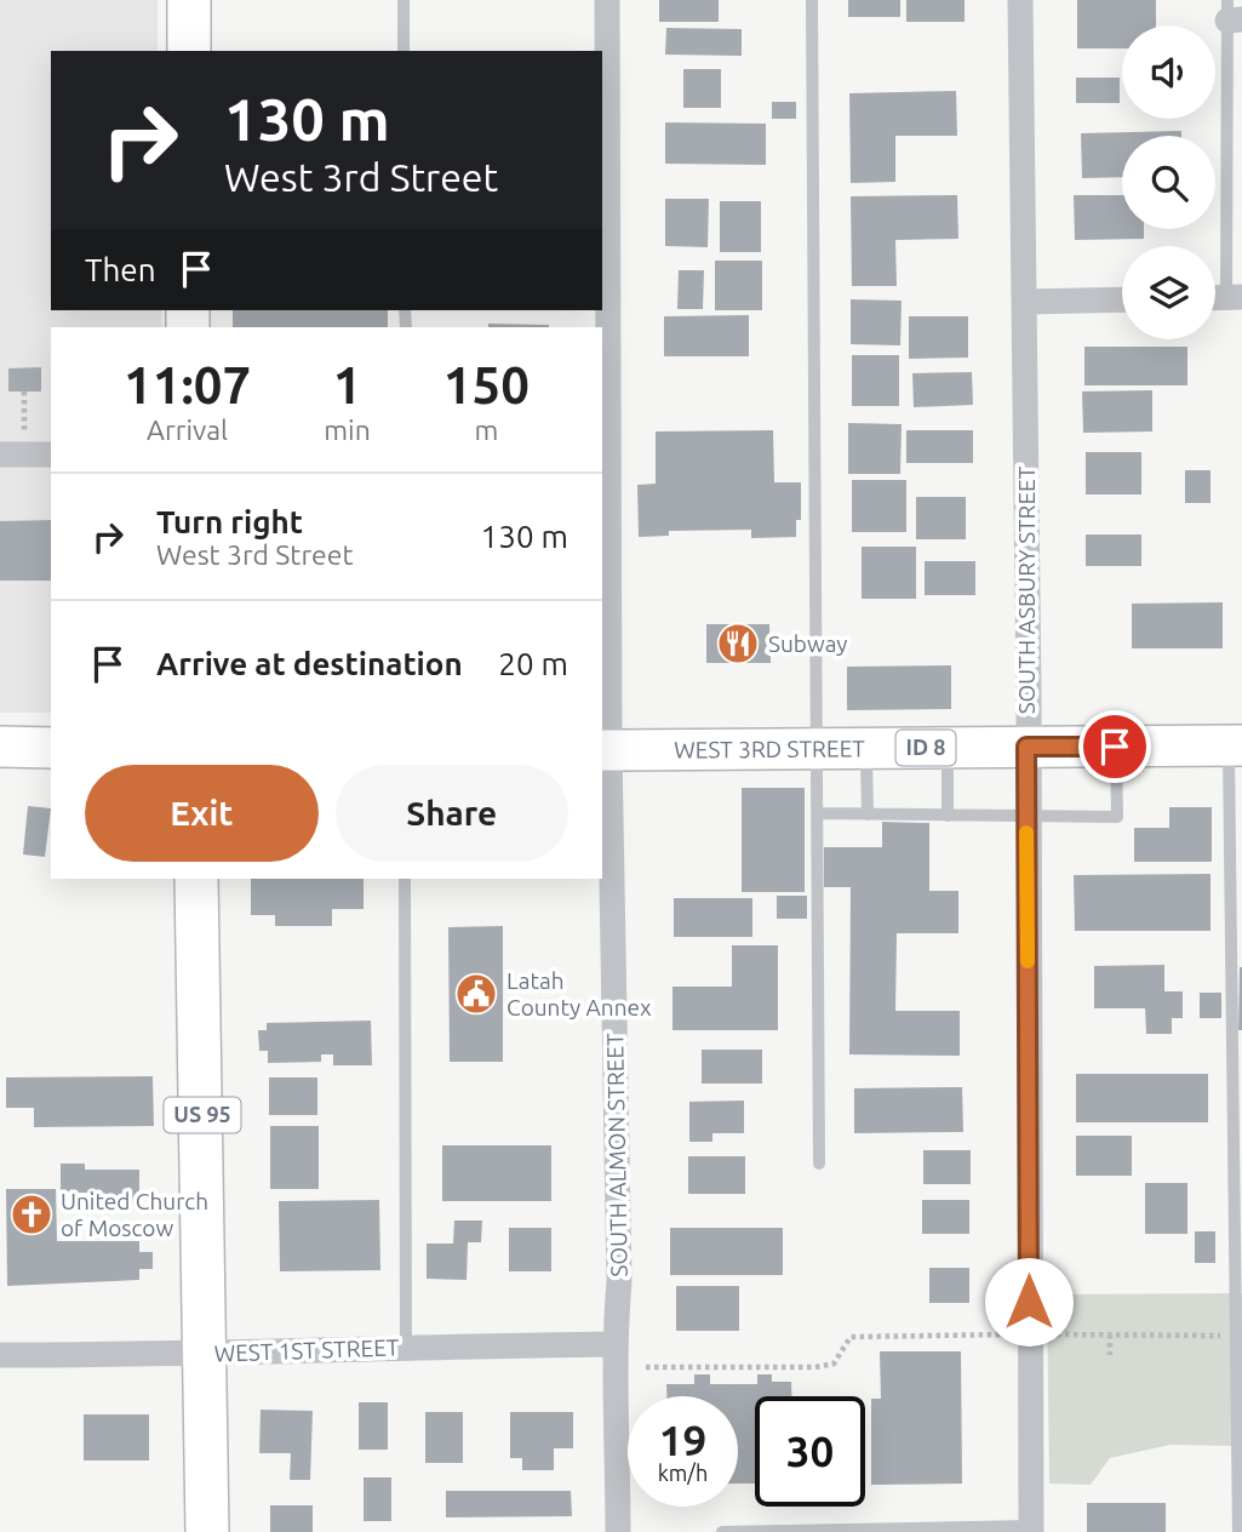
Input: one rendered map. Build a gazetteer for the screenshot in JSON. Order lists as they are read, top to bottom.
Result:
{
  "streets": {
    "highway": ["US 95"],
    "main road": ["ID 8", "WEST 3RD STREET"],
    "street": ["SOUTH ASBURY STREET", "SOUTH ALMON STREET", "WEST 1ST STREET"]
  },
  "crossings": [
    ["SOUTH ASBURY STREET", "WEST 3RD STREET"],
    ["WEST 3RD STREET", "SOUTH ALMON STREET"],
    ["US 95", "WEST 1ST STREET"],
    ["SOUTH ALMON STREET", "WEST 1ST STREET"]
  ],
  "places": {
    "restaurant": ["Subway"],
    "public building": ["Latah County Annex"],
    "church": ["United Church of Moscow"]
  },
  "page": {
    "turn": ["130 m", "West 3rd Street"],
    "then": "Then",
    "eta": [
      "11:07",
      "Arrival",
      "1",
      "min",
      "150",
      "m"
    ],
    "list": [
      {
        "name": "Turn right",
        "note": "West 3rd Street",
        "value": "130 m"
      },
      {
        "name": "Arrive at destination",
        "value": "20 m"
      }
    ],
    "buttons": ["Exit", "Share"],
    "speed": "19 km/h",
    "limit": "30"
  }
}
